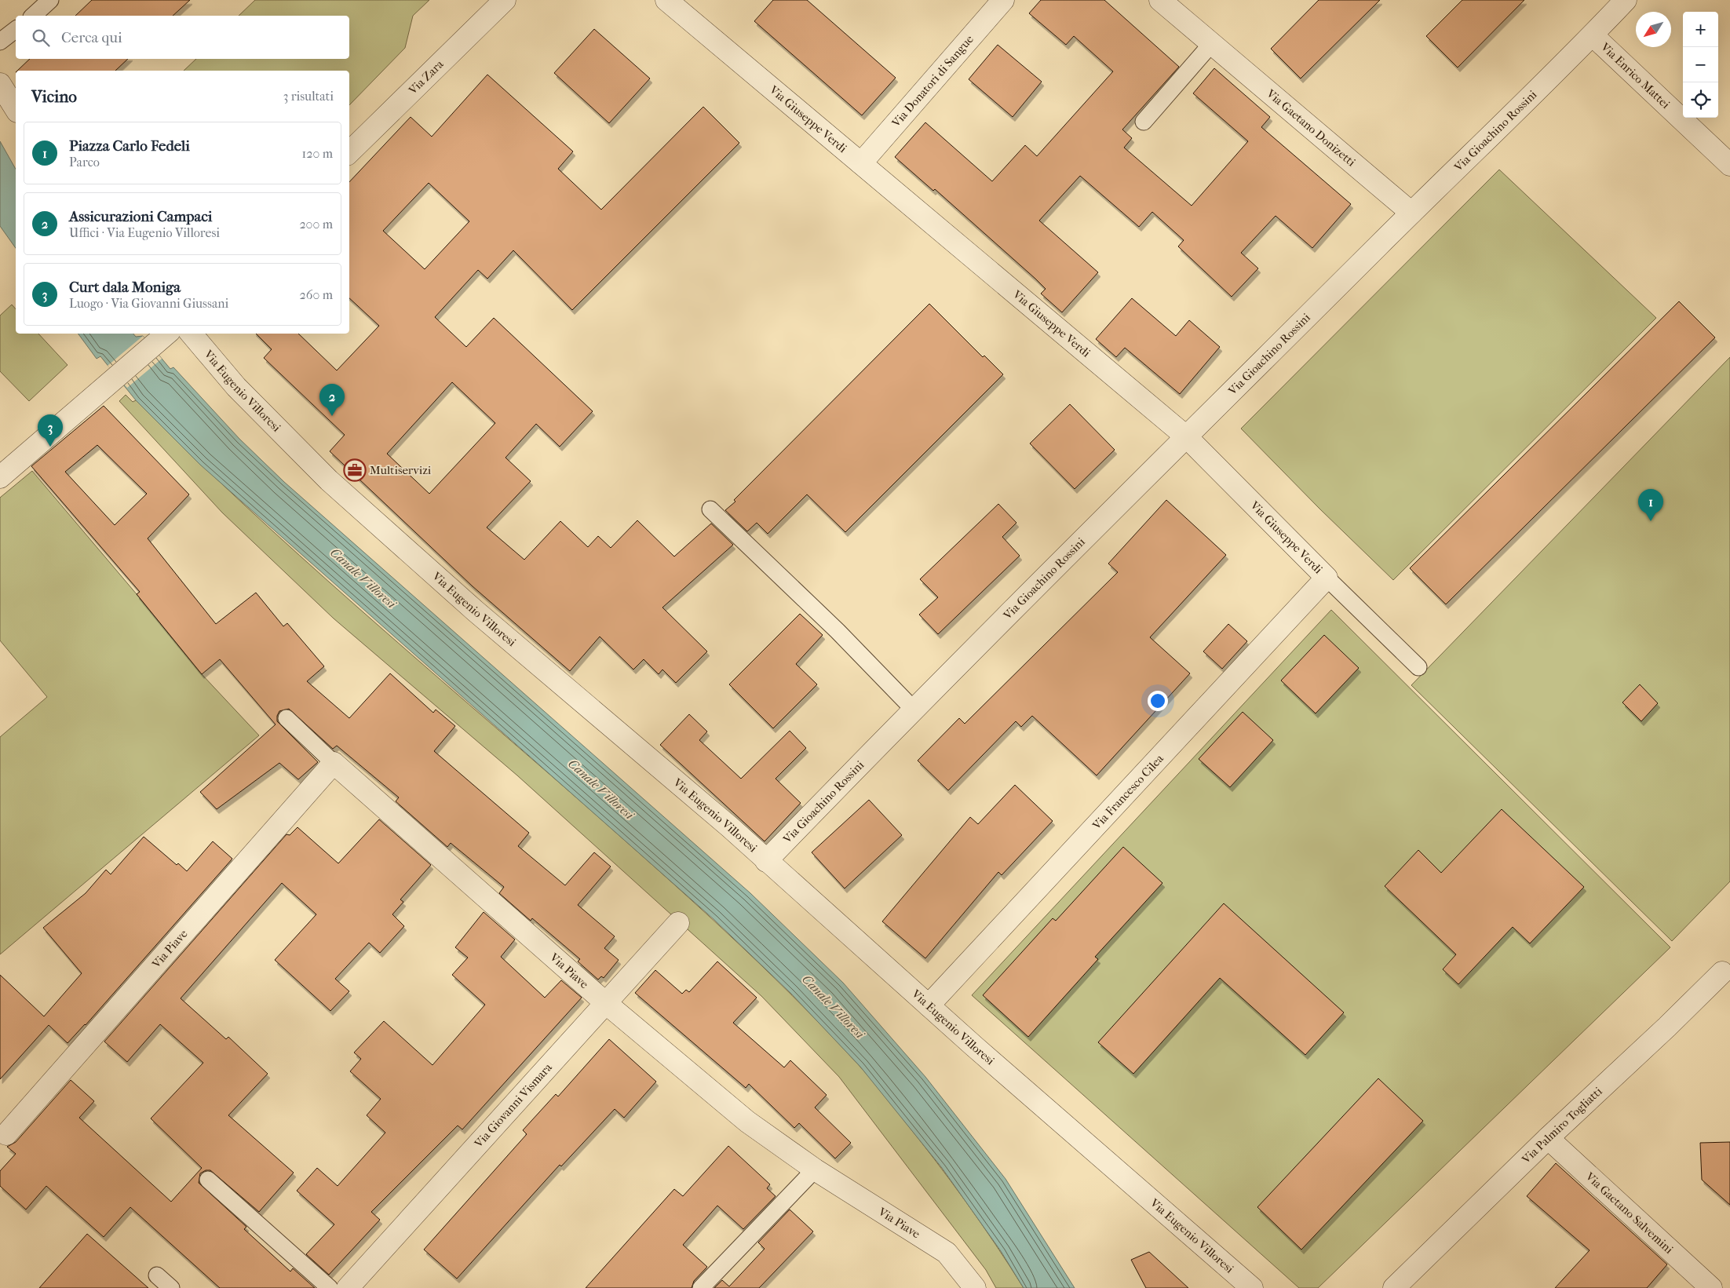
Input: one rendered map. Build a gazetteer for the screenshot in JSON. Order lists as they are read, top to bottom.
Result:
{
  "streets": {
    "street": [
      "Via Enrico Mattei",
      "Via Zara",
      "Via Donatori di Sangue",
      "Via Giuseppe Verdi",
      "Via Gaetano Donizetti",
      "Via Gioachino Rossini",
      "Via Eugenio Villoresi",
      "Via Francesco Cilea",
      "Via Piave",
      "Via Giovanni Vismara",
      "Via Palmiro Togliatti",
      "Via Gaetano Salvemini"
    ]
  },
  "crossings": [
    ["Via Enrico Mattei", "Via Gioachino Rossini"],
    ["Via Donatori di Sangue", "Via Giuseppe Verdi"],
    ["Via Giuseppe Verdi", "Via Gioachino Rossini"],
    ["Via Giuseppe Verdi", "Via Francesco Cilea"],
    ["Via Gaetano Donizetti", "Via Gioachino Rossini"],
    ["Via Gioachino Rossini", "Via Eugenio Villoresi"],
    ["Via Eugenio Villoresi", "Via Francesco Cilea"],
    ["Via Piave", "Via Giovanni Vismara"],
    ["Via Palmiro Togliatti", "Via Gaetano Salvemini"]
  ],
  "water": ["Canale Villoresi"],
  "places": {
    "office": ["Multiservizi"]
  },
  "north": "bottom left",
  "page": {
    "map_buttons": ["+", "−"],
    "search": "Cerca qui",
    "heading": ["Vicino", "3 risultati"],
    "list": [
      {
        "mark": "1",
        "name": "Piazza Carlo Fedeli",
        "note": "Parco",
        "value": "120 m"
      },
      {
        "mark": "2",
        "name": "Assicurazioni Campaci",
        "note": "Uffici · Via Eugenio Villoresi",
        "value": "200 m"
      },
      {
        "mark": "3",
        "name": "Curt dala Moniga",
        "note": "Luogo · Via Giovanni Giussani",
        "value": "260 m"
      }
    ],
    "pins": ["2", "3", "1"]
  }
}
